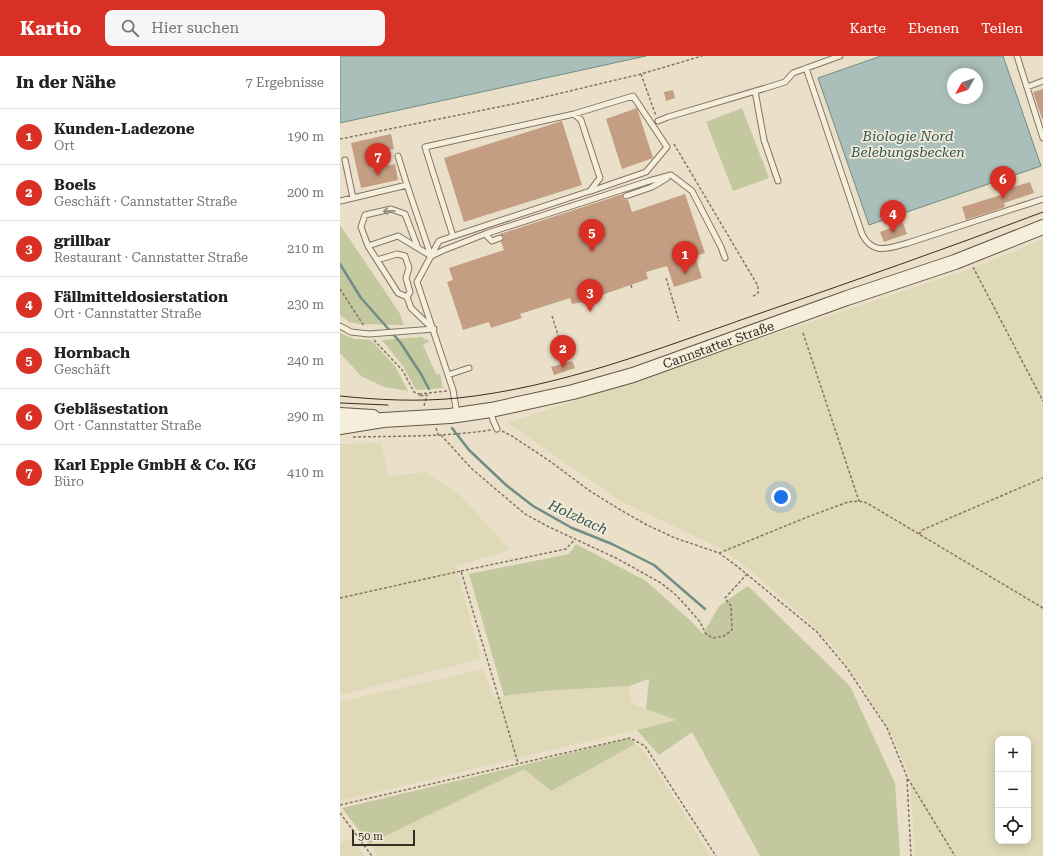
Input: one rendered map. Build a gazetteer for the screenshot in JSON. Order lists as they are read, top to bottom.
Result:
{
  "streets": {
    "main road": ["Cannstatter Straße"]
  },
  "water": ["Biologie Nord Belebungsbecken", "Holzbach"],
  "scale_bar": "50 m",
  "north": "bottom left",
  "page": {
    "header": "Kartio",
    "search": "Hier suchen",
    "nav": ["Karte", "Ebenen", "Teilen"],
    "heading": ["In der Nähe", "7 Ergebnisse"],
    "list": [
      {
        "mark": "1",
        "name": "Kunden-Ladezone",
        "note": "Ort",
        "value": "190 m"
      },
      {
        "mark": "2",
        "name": "Boels",
        "note": "Geschäft · Cannstatter Straße",
        "value": "200 m"
      },
      {
        "mark": "3",
        "name": "grillbar",
        "note": "Restaurant · Cannstatter Straße",
        "value": "210 m"
      },
      {
        "mark": "4",
        "name": "Fällmitteldosierstation",
        "note": "Ort · Cannstatter Straße",
        "value": "230 m"
      },
      {
        "mark": "5",
        "name": "Hornbach",
        "note": "Geschäft",
        "value": "240 m"
      },
      {
        "mark": "6",
        "name": "Gebläsestation",
        "note": "Ort · Cannstatter Straße",
        "value": "290 m"
      },
      {
        "mark": "7",
        "name": "Karl Epple GmbH & Co. KG",
        "note": "Büro",
        "value": "410 m"
      }
    ],
    "pins": [
      "7",
      "6",
      "4",
      "5",
      "1",
      "3",
      "2"
    ],
    "map_buttons": ["+", "−"],
    "scale": "50 m"
  }
}
